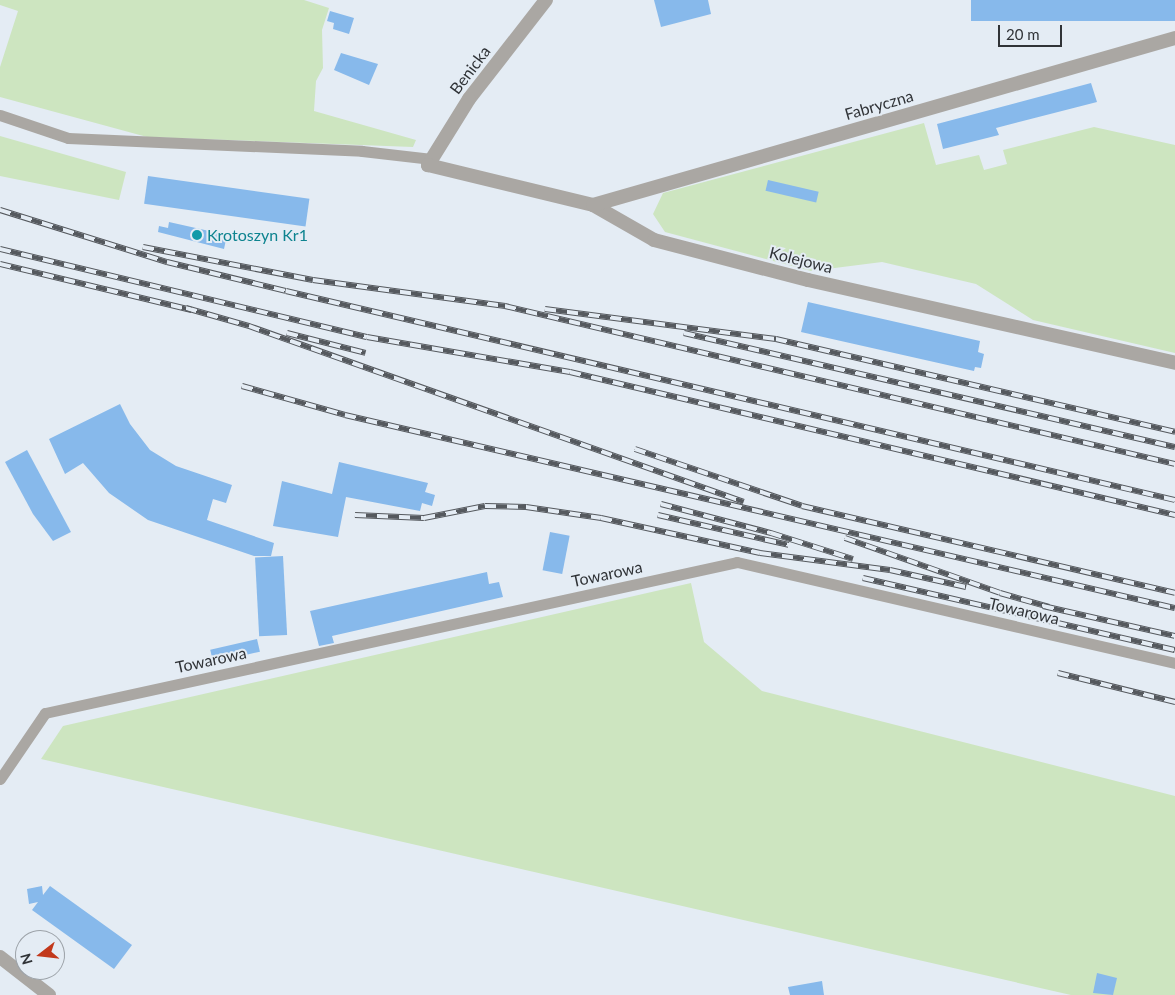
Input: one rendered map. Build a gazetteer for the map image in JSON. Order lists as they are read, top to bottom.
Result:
{
  "streets": {
    "street": ["Benicka", "Fabryczna", "Kolejowa"],
    "lane": ["Towarowa"]
  },
  "crossings": [
    ["Benicka", "Kolejowa"],
    ["Fabryczna", "Kolejowa"]
  ],
  "places": ["Krotoszyn Kr1"],
  "scale_bar": "20 m",
  "north": "left"
}
